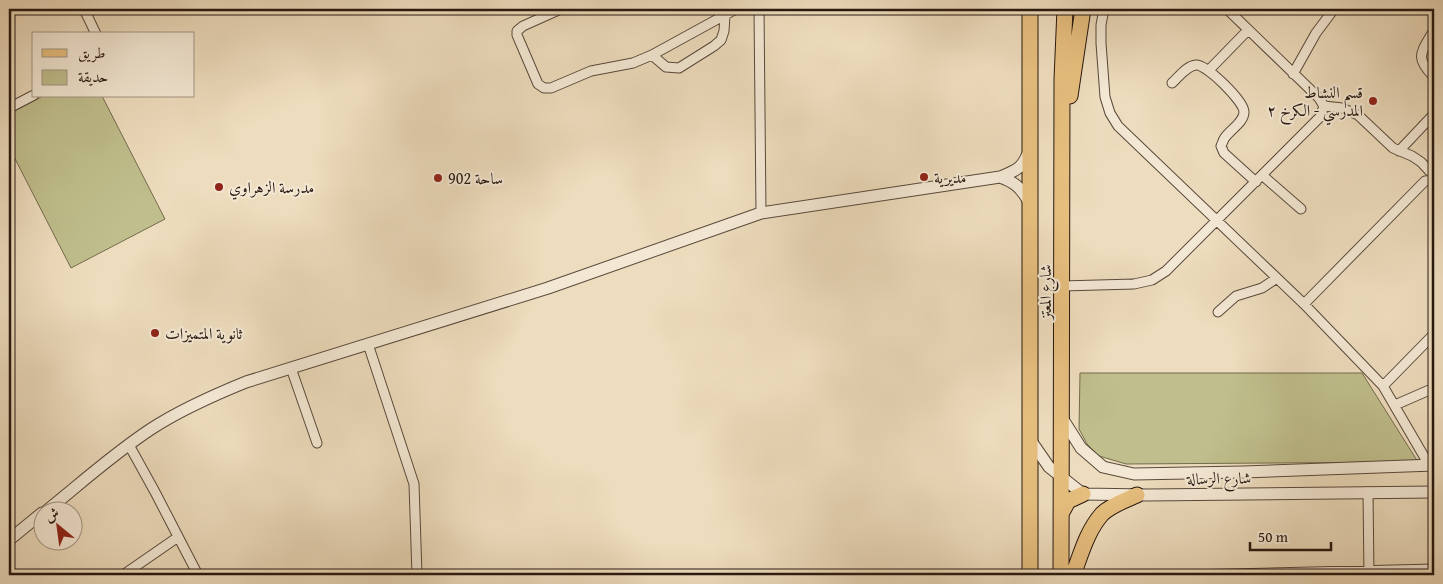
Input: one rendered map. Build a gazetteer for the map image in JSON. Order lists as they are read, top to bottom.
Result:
{
  "streets": {
    "main road": ["شارع المعتز"],
    "street": ["شارع الرسالة"]
  },
  "crossings": [
    ["شارع المعتز", "شارع الرسالة"]
  ],
  "places": [
    "قسم النشاط المدرسي - الكرخ ٢",
    "مديرية",
    "ساحة 902",
    "مدرسة الزهراوي",
    "ثانوية المتميزات"
  ],
  "legend": ["طريق", "حديقة"],
  "scale_bar": "50 m",
  "north": "top left"
}
